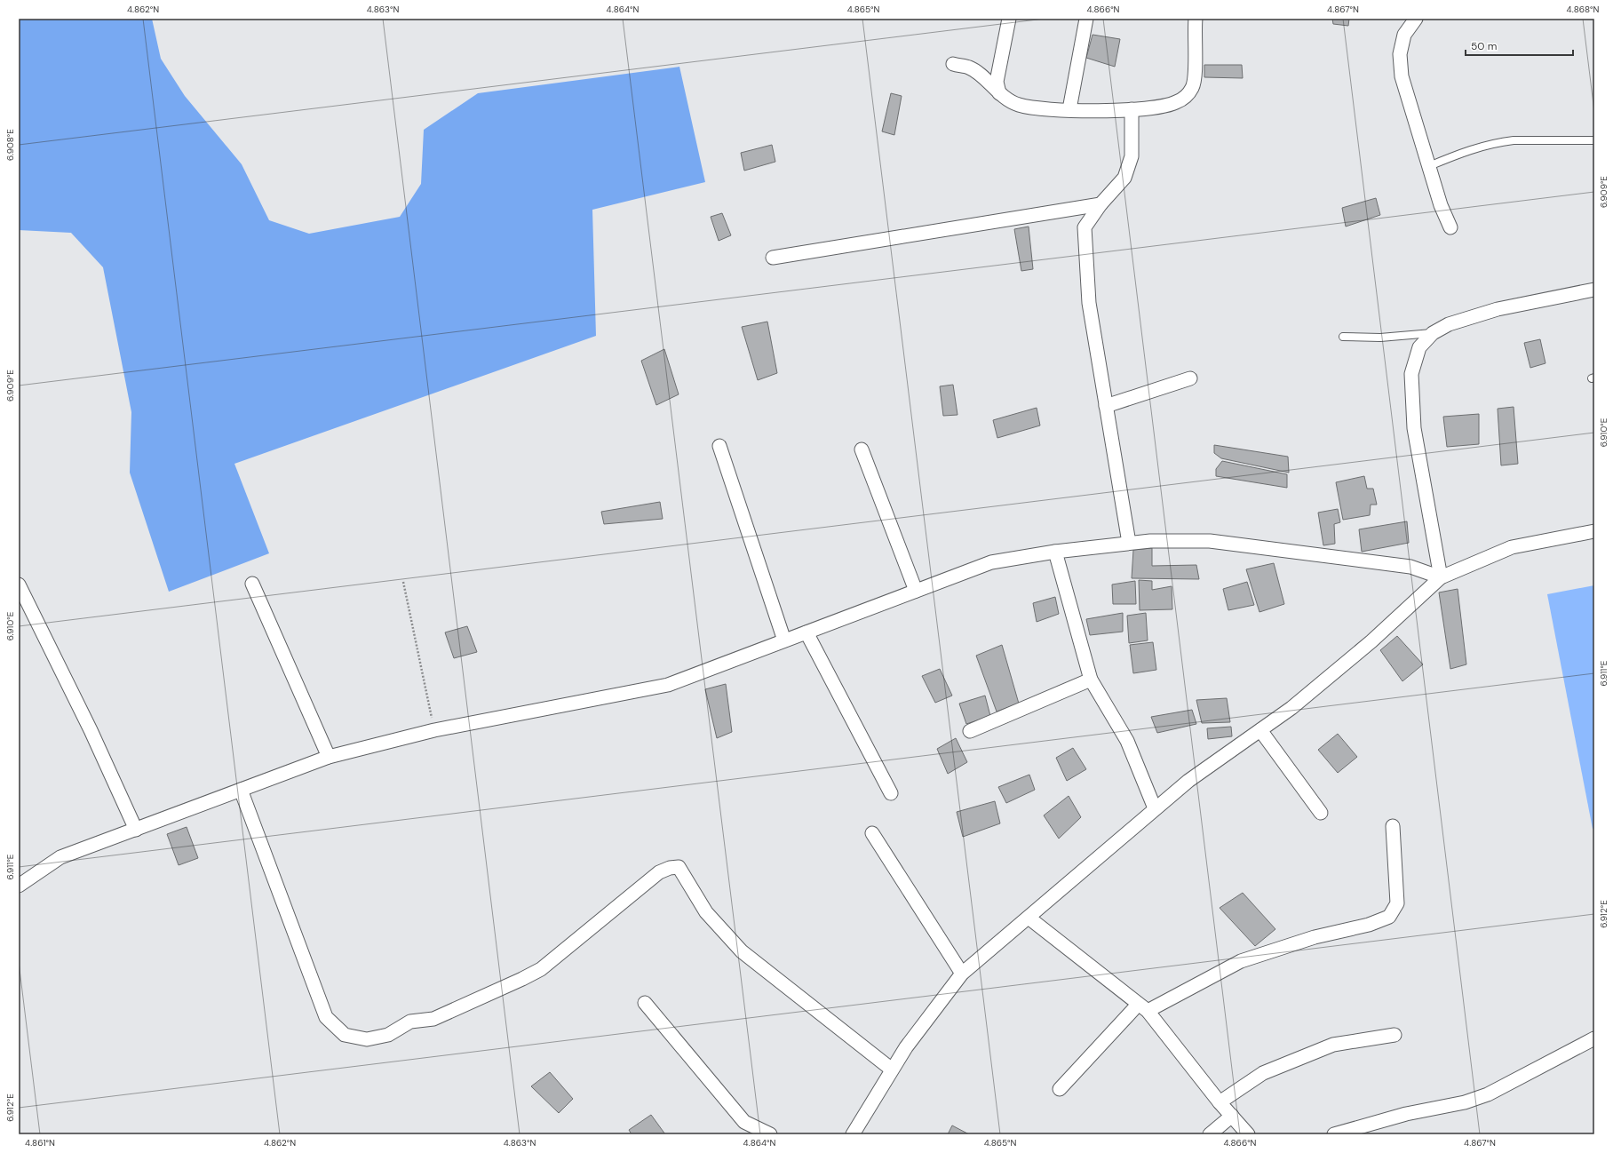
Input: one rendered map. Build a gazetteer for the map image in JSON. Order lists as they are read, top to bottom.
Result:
{
  "scale_bar": "50 m",
  "coordinates": [
    "4.862°N",
    "4.863°N",
    "4.864°N",
    "4.865°N",
    "4.866°N",
    "4.867°N",
    "4.868°N",
    "6.908°E",
    "6.909°E",
    "6.910°E",
    "6.911°E",
    "6.912°E",
    "4.861°N"
  ]
}
